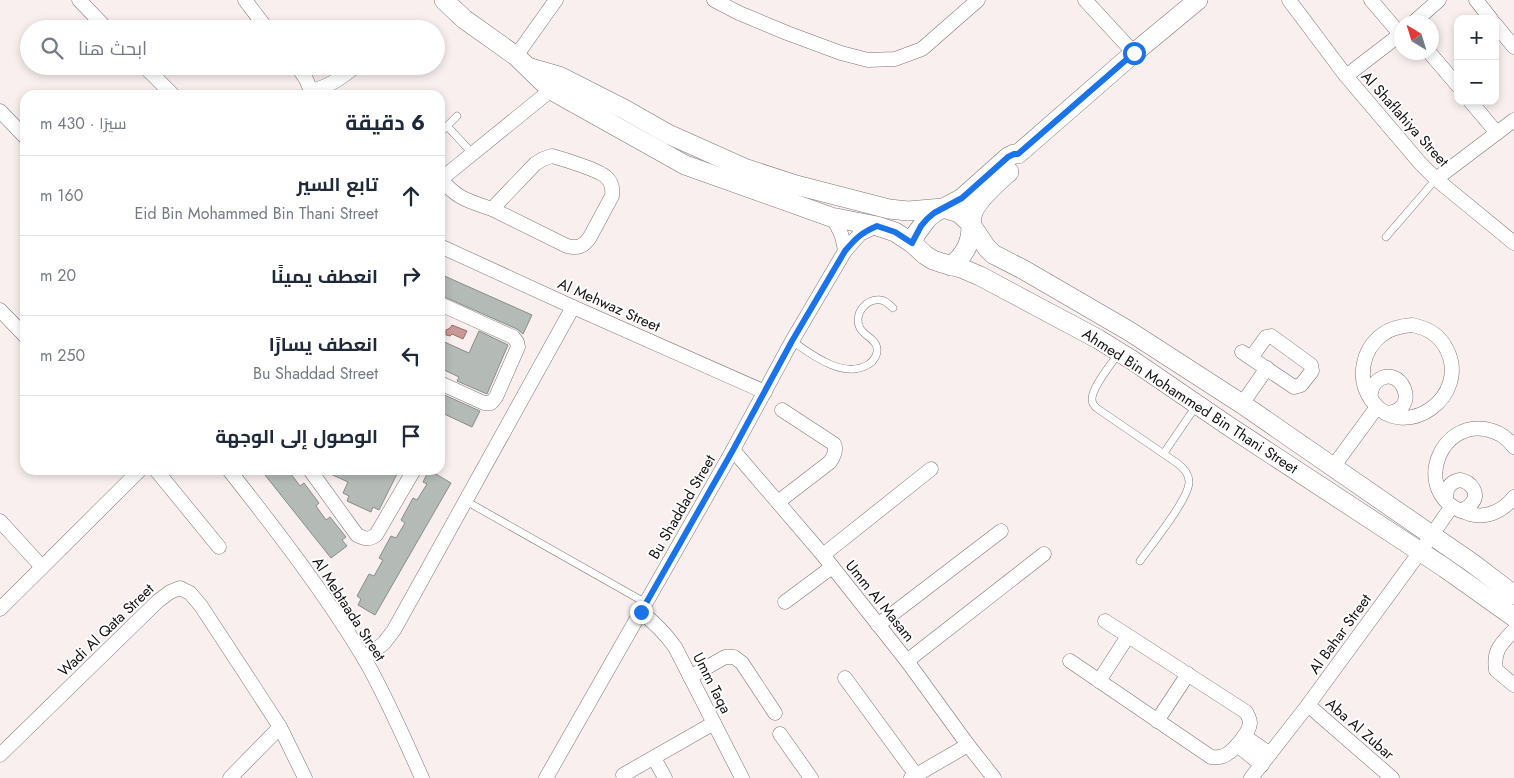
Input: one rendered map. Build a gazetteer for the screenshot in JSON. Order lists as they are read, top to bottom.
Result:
{
  "streets": {
    "street": [
      "Al Shaflahiya Street",
      "Al Mehwaz Street",
      "Ahmed Bin Mohammed Bin Thani Street",
      "Bu Shaddad Street",
      "Umm Al Masam",
      "Al Mebtaada Street",
      "Wadi Al Qata Street",
      "Al Bahar Street",
      "Umm Taqa",
      "Aba Al Zubar"
    ]
  },
  "crossings": [
    ["Al Mehwaz Street", "Bu Shaddad Street"],
    ["Ahmed Bin Mohammed Bin Thani Street", "Bu Shaddad Street"],
    ["Ahmed Bin Mohammed Bin Thani Street", "Al Bahar Street"],
    ["Bu Shaddad Street", "Umm Al Masam"],
    ["Bu Shaddad Street", "Umm Taqa"],
    ["Al Bahar Street", "Aba Al Zubar"]
  ],
  "north": "top left",
  "page": {
    "map_buttons": ["+", "−"],
    "search": "ابحث هنا",
    "heading": ["6 دقيقة", "سيرًا · 430 m"],
    "list": [
      ["تابع السير", "Eid Bin Mohammed Bin Thani Street", "160 m"],
      ["انعطف يمينًا", "20 m"],
      ["انعطف يسارًا", "Bu Shaddad Street", "250 m"],
      "الوصول إلى الوجهة"
    ]
  }
}
